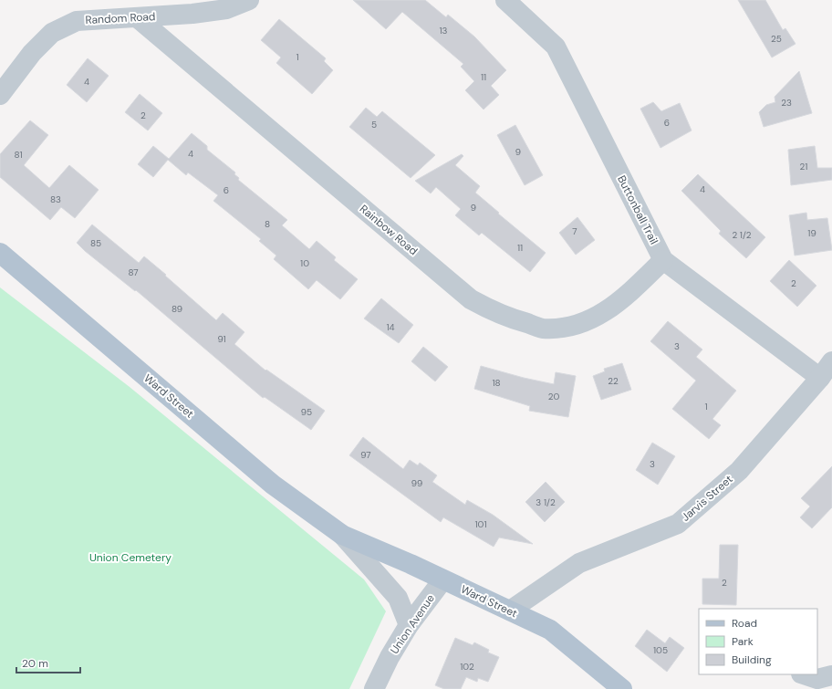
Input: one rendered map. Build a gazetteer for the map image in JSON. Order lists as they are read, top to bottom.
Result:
{
  "streets": {
    "main road": ["Ward Street"],
    "street": [
      "Random Road",
      "Buttonball Trail",
      "Rainbow Road",
      "Jarvis Street",
      "Union Avenue"
    ]
  },
  "crossings": [
    ["Random Road", "Rainbow Road"],
    ["Buttonball Trail", "Rainbow Road"],
    ["Buttonball Trail", "Jarvis Street"],
    ["Ward Street", "Jarvis Street"],
    ["Ward Street", "Union Avenue"]
  ],
  "parks": ["Union Cemetery"],
  "house_numbers": [
    "13",
    "25",
    "1",
    "11",
    "4",
    "23",
    "2",
    "6",
    "5",
    "9",
    "4",
    "81",
    "21",
    "4",
    "6",
    "83",
    "9",
    "8",
    "7",
    "19",
    "2 1/2",
    "85",
    "11",
    "10",
    "87",
    "2",
    "89",
    "14",
    "91",
    "3",
    "22",
    "18",
    "20",
    "1",
    "95",
    "97",
    "3",
    "99",
    "3 1/2",
    "101",
    "2",
    "105",
    "102"
  ],
  "legend": ["Road", "Park", "Building"],
  "scale_bar": "20 m"
}
